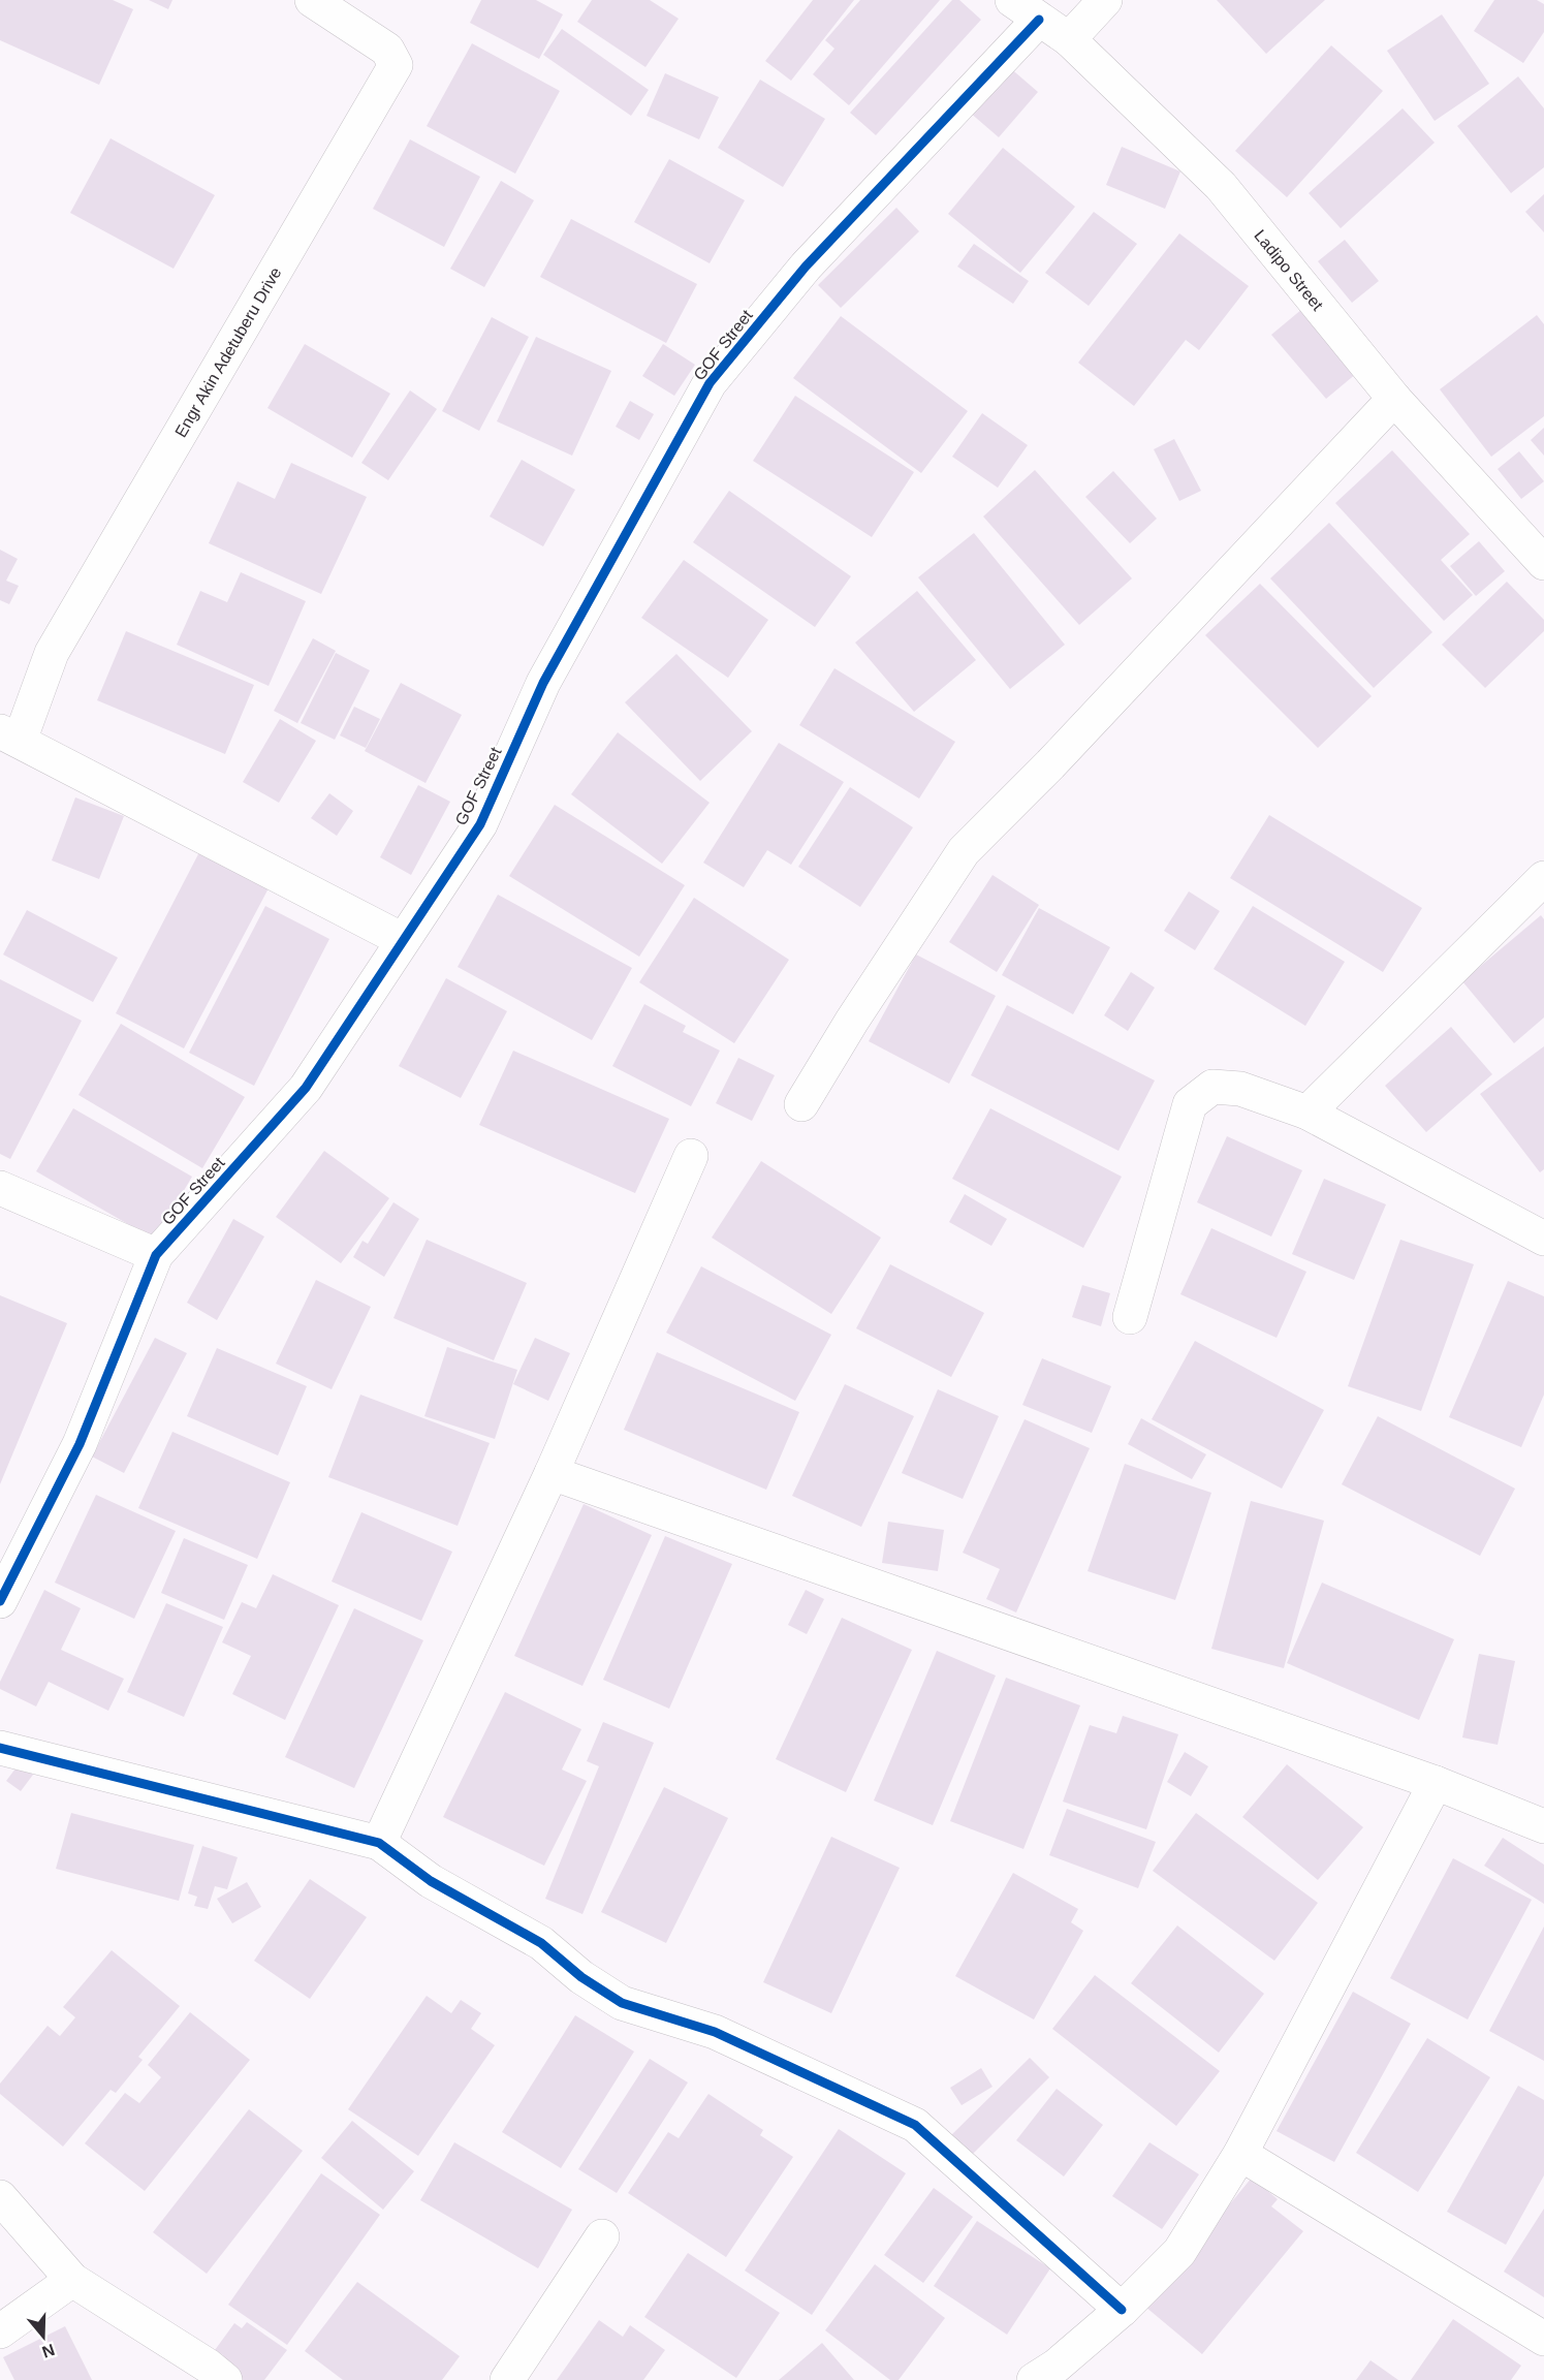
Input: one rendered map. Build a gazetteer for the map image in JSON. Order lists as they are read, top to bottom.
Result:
{
  "streets": {
    "street": ["Ladipo Street", "GOF Street", "Engr Akin Adetuberu Drive"]
  },
  "crossings": [
    ["Ladipo Street", "GOF Street"]
  ],
  "north": "bottom"
}
